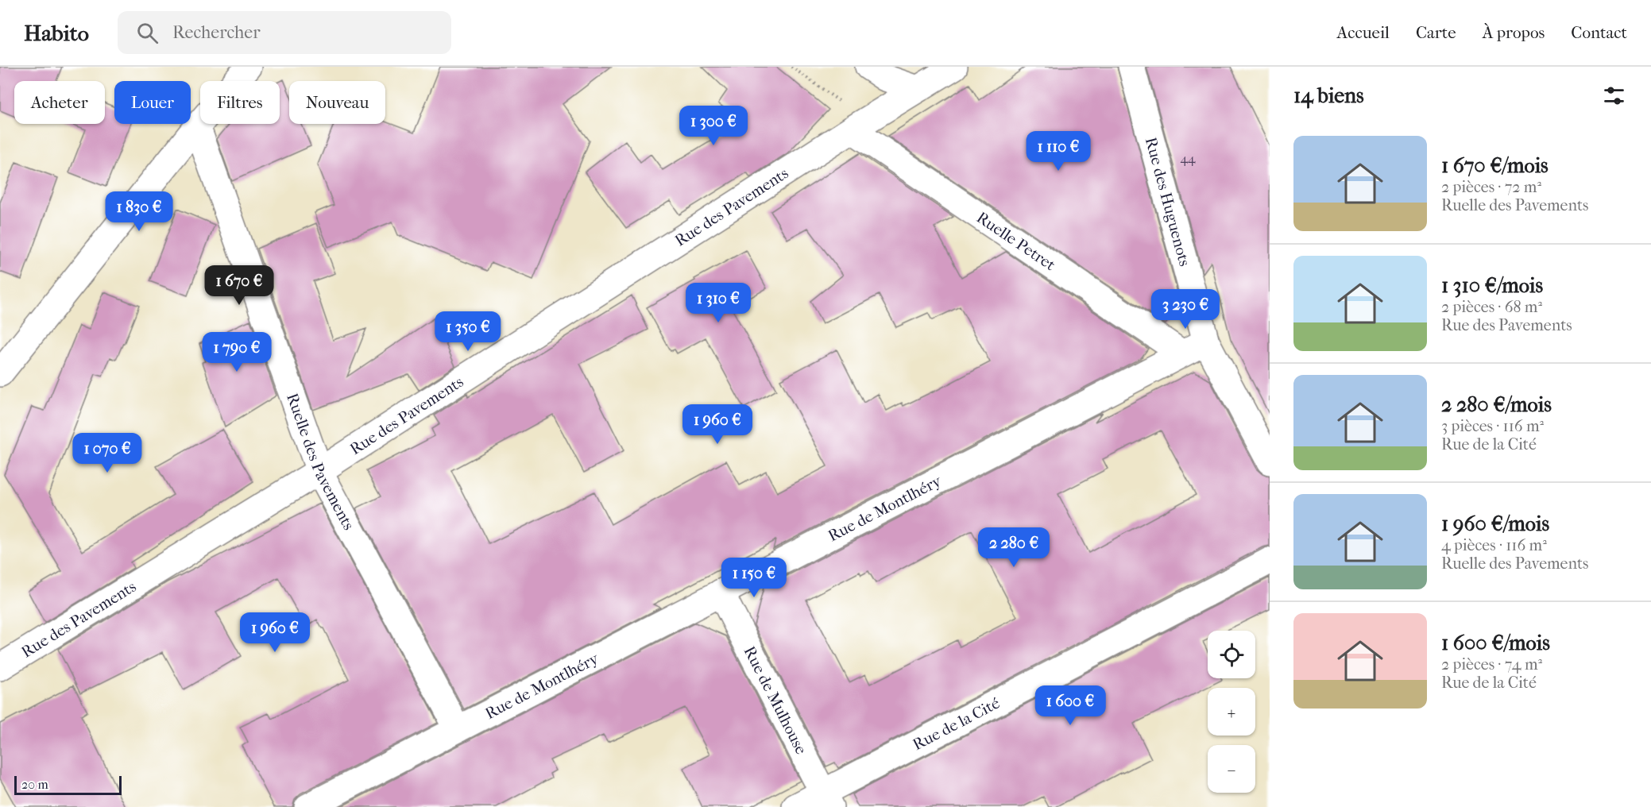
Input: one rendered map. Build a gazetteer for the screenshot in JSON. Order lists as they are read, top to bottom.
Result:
{
  "streets": {
    "street": [
      "Rue des Huguenots",
      "Rue des Pavements",
      "Ruelle Petret",
      "Ruelle des Pavements",
      "Rue de Montlhéry",
      "Rue de Mulhouse",
      "Rue de la Cité"
    ]
  },
  "crossings": [
    ["Rue des Huguenots", "Rue de Montlhéry"],
    ["Rue des Pavements", "Ruelle Petret"],
    ["Rue des Pavements", "Ruelle des Pavements"],
    ["Ruelle Petret", "Rue de Montlhéry"],
    ["Ruelle des Pavements", "Rue de Montlhéry"],
    ["Rue de Montlhéry", "Rue de Mulhouse"],
    ["Rue de Mulhouse", "Rue de la Cité"]
  ],
  "house_numbers": ["44"],
  "scale_bar": "20 m",
  "page": {
    "header": "Habito",
    "search": "Rechercher",
    "nav": [
      "Accueil",
      "Carte",
      "À propos",
      "Contact"
    ],
    "heading": "14 biens",
    "chip": [
      "Acheter",
      "Louer",
      "Filtres",
      "Nouveau"
    ],
    "price": [
      "1 300 €",
      "1 110 €",
      "1 830 €",
      "1 670 €",
      "1 310 €",
      "3 230 €",
      "1 350 €",
      "1 790 €",
      "1 960 €",
      "1 070 €",
      "2 280 €",
      "1 150 €",
      "1 960 €",
      "1 600 €"
    ],
    "list": [
      {
        "name": "1 670 €/mois",
        "note": "2 pièces · 72 m² · Ruelle des Pavements"
      },
      {
        "name": "1 310 €/mois",
        "note": "2 pièces · 68 m² · Rue des Pavements"
      },
      {
        "name": "2 280 €/mois",
        "note": "3 pièces · 116 m² · Rue de la Cité"
      },
      {
        "name": "1 960 €/mois",
        "note": "4 pièces · 116 m² · Ruelle des Pavements"
      },
      {
        "name": "1 600 €/mois",
        "note": "2 pièces · 74 m² · Rue de la Cité"
      }
    ],
    "map_buttons": ["+", "−"],
    "scale": "20 m"
  }
}
